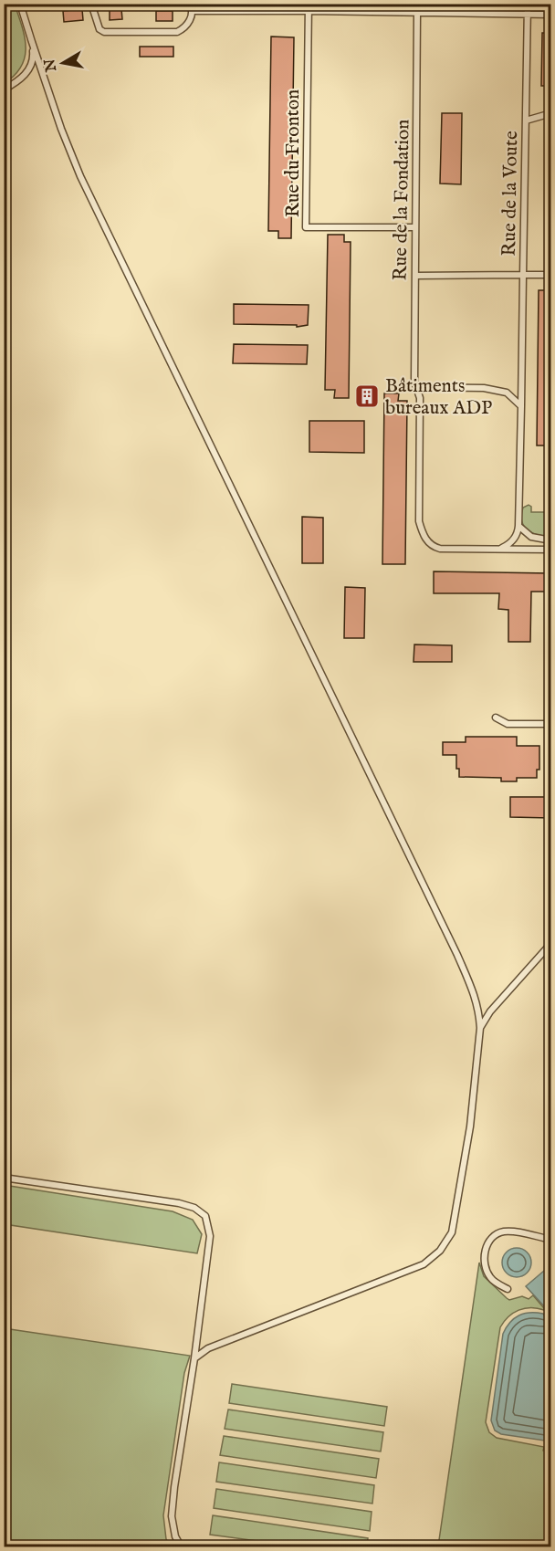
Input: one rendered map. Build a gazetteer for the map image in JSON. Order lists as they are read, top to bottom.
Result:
{
  "streets": {
    "lane": ["Rue du Fronton", "Rue de la Voute", "Rue de la Fondation"]
  },
  "crossings": [
    ["Rue du Fronton", "Rue de la Fondation"],
    ["Rue de la Voute", "Rue de la Fondation"]
  ],
  "places": {
    "building": ["Bâtiments bureaux ADP"]
  },
  "north": "left"
}
